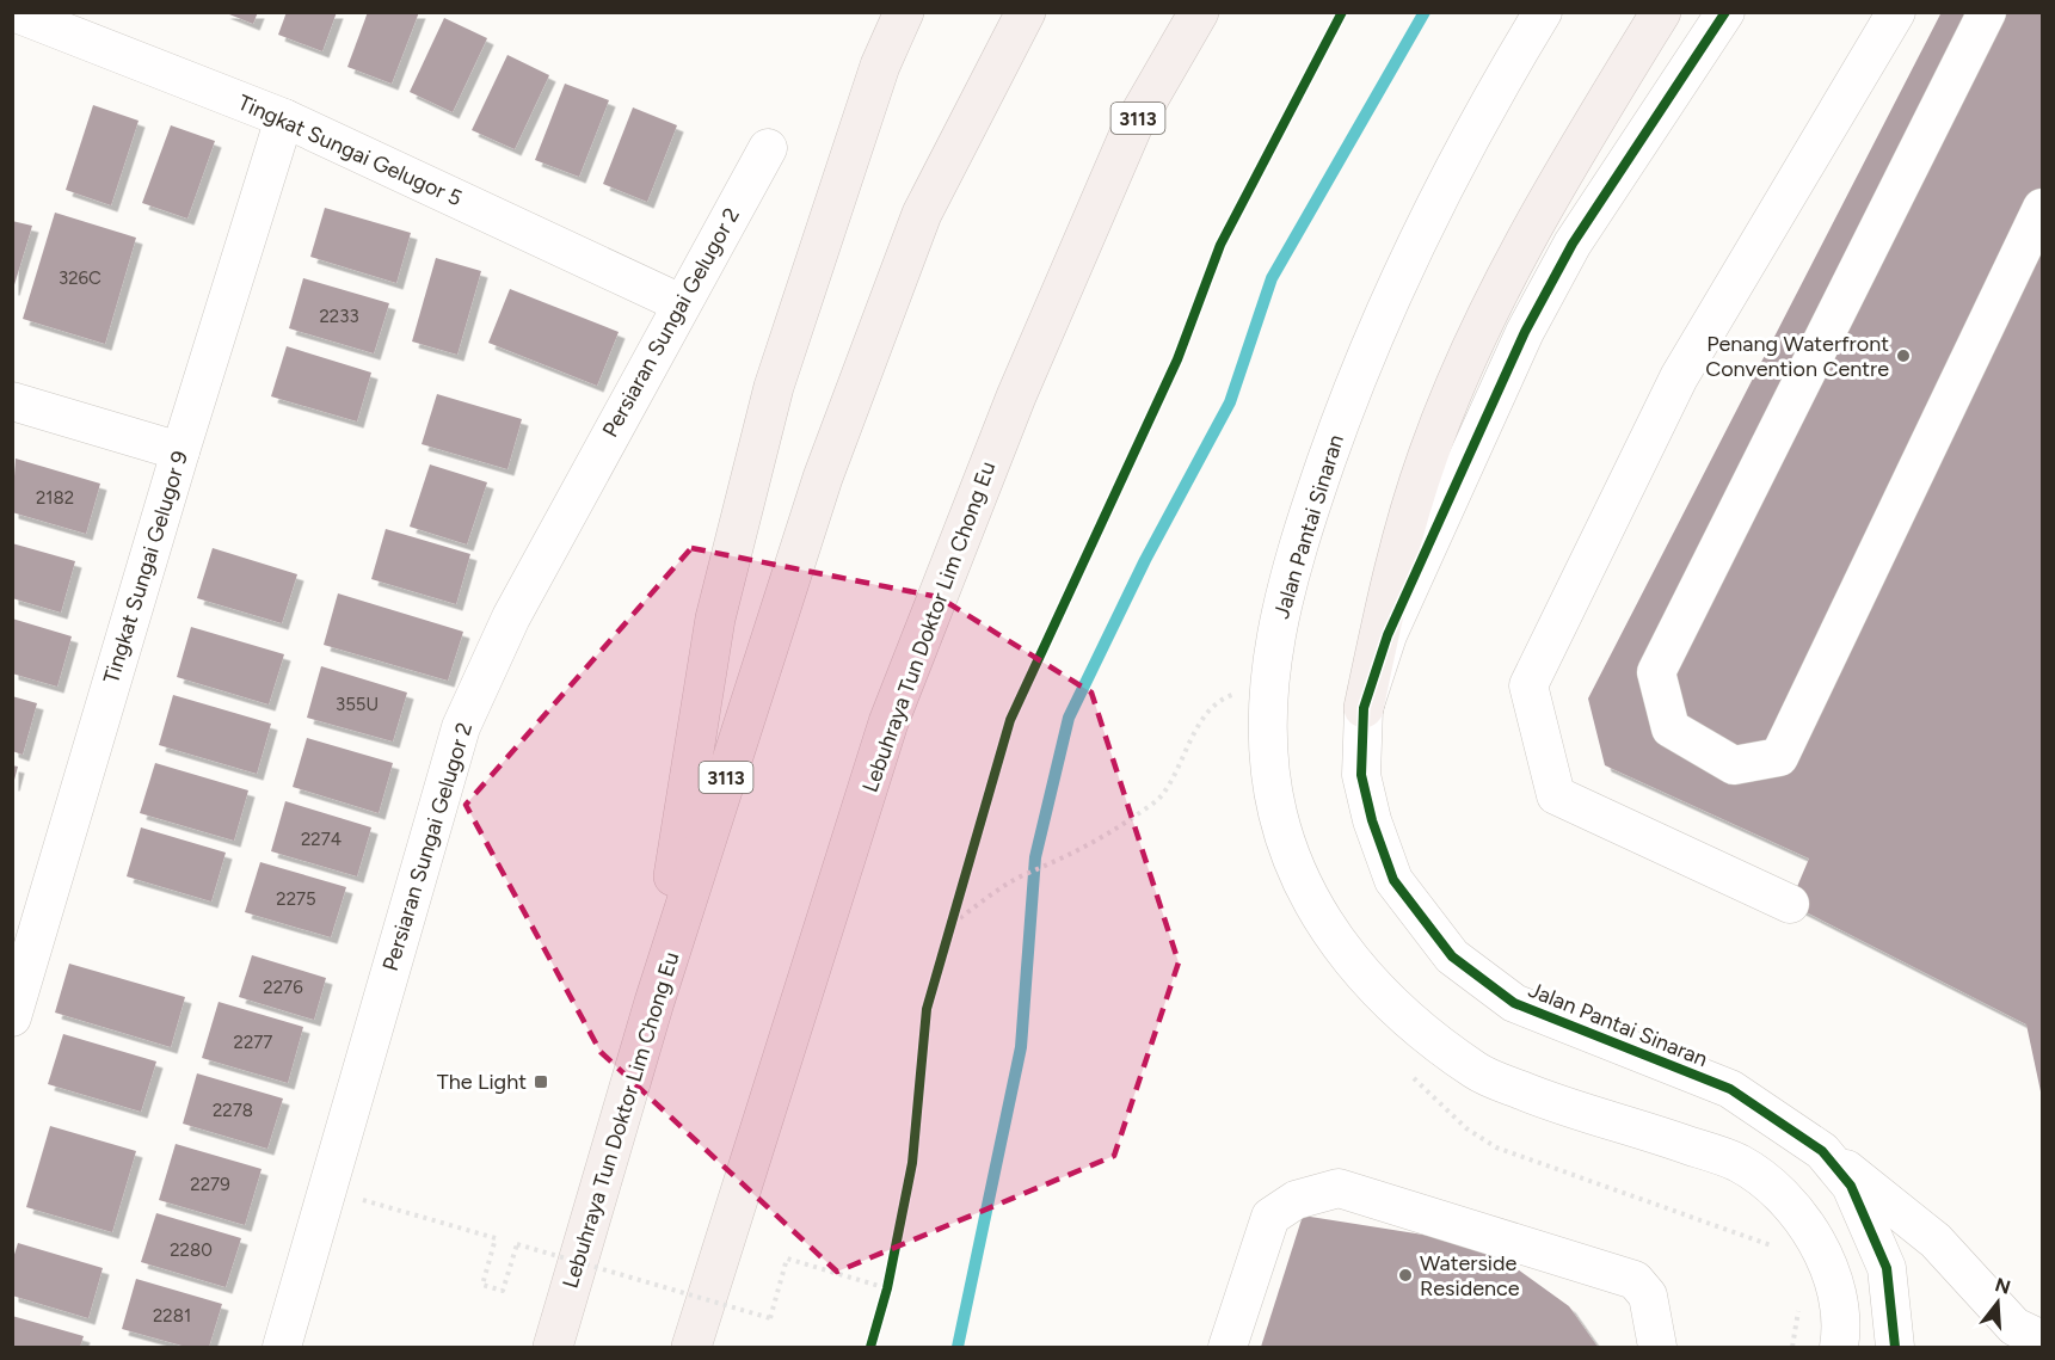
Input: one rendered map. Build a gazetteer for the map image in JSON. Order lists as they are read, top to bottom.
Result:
{
  "streets": {
    "highway": ["3113", "Lebuhraya Tun Doktor Lim Chong Eu"],
    "street": [
      "Tingkat Sungai Gelugor 5",
      "Persiaran Sungai Gelugor 2",
      "Jalan Pantai Sinaran",
      "Tingkat Sungai Gelugor 9"
    ]
  },
  "crossings": [
    ["Tingkat Sungai Gelugor 5", "Persiaran Sungai Gelugor 2"],
    ["Tingkat Sungai Gelugor 5", "Tingkat Sungai Gelugor 9"]
  ],
  "places": {
    "other": ["Penang Waterfront Convention Centre", "Waterside Residence"],
    "transit": ["The Light"]
  },
  "house_numbers": [
    "326C",
    "2233",
    "2182",
    "355U",
    "2274",
    "2275",
    "2276",
    "2277",
    "2278",
    "2279",
    "2280",
    "2281"
  ],
  "north": "top"
}
